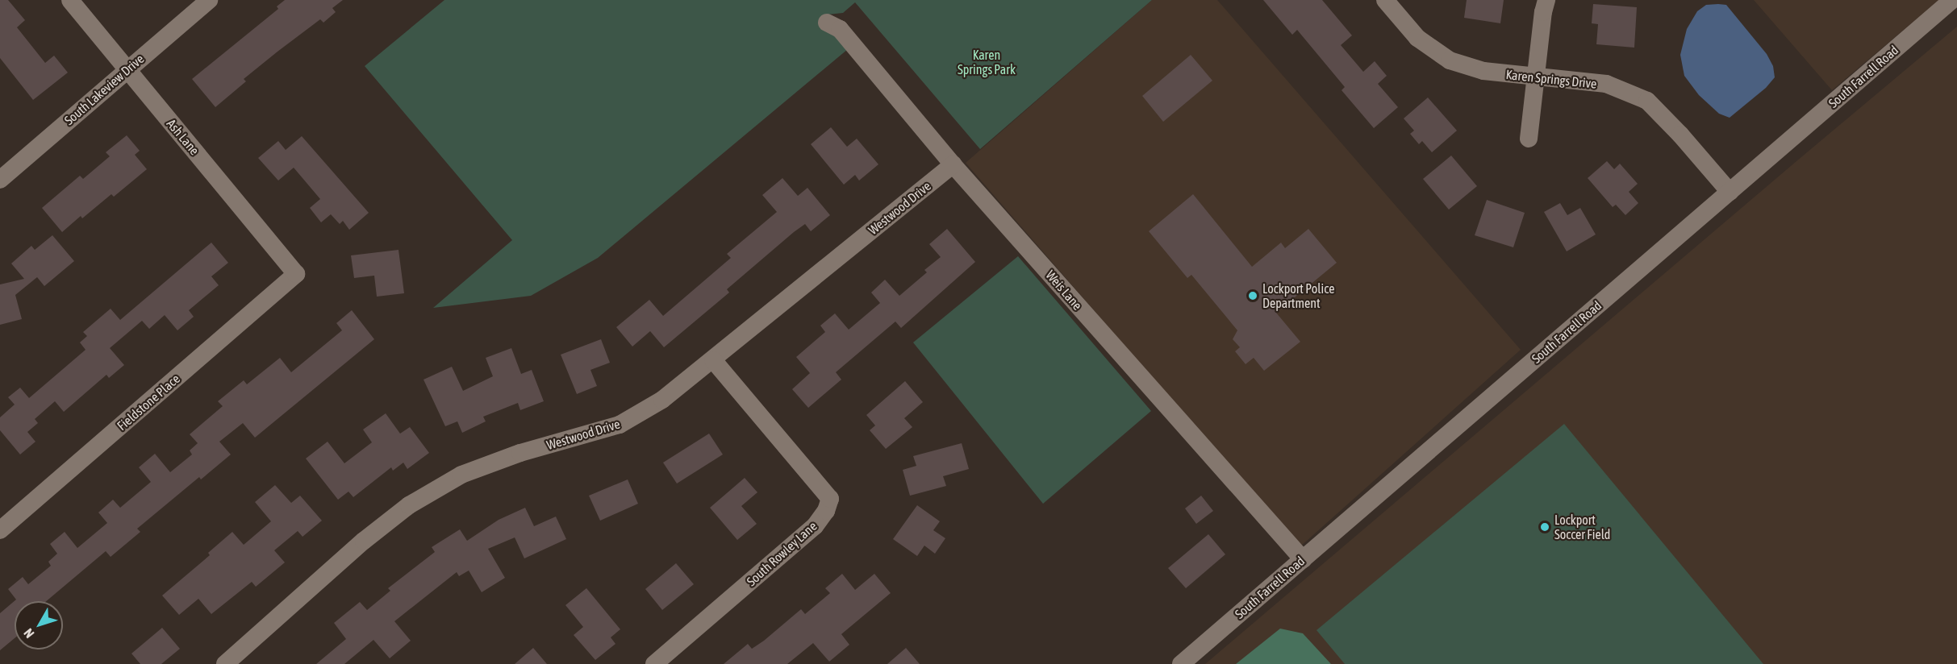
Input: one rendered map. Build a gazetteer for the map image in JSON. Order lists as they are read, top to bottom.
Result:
{
  "streets": {
    "street": [
      "South Farrell Road",
      "Karen Springs Drive",
      "South Lakeview Drive",
      "Ash Lane",
      "Westwood Drive",
      "Weis Lane",
      "Fieldstone Place",
      "South Rowley Lane"
    ]
  },
  "crossings": [
    ["South Farrell Road", "Karen Springs Drive"],
    ["South Farrell Road", "Weis Lane"],
    ["South Lakeview Drive", "Ash Lane"],
    ["Ash Lane", "Fieldstone Place"],
    ["Westwood Drive", "Weis Lane"],
    ["Westwood Drive", "South Rowley Lane"]
  ],
  "parks": ["Karen Springs Park"],
  "places": ["Lockport Police Department", "Lockport Soccer Field"],
  "north": "bottom left"
}
